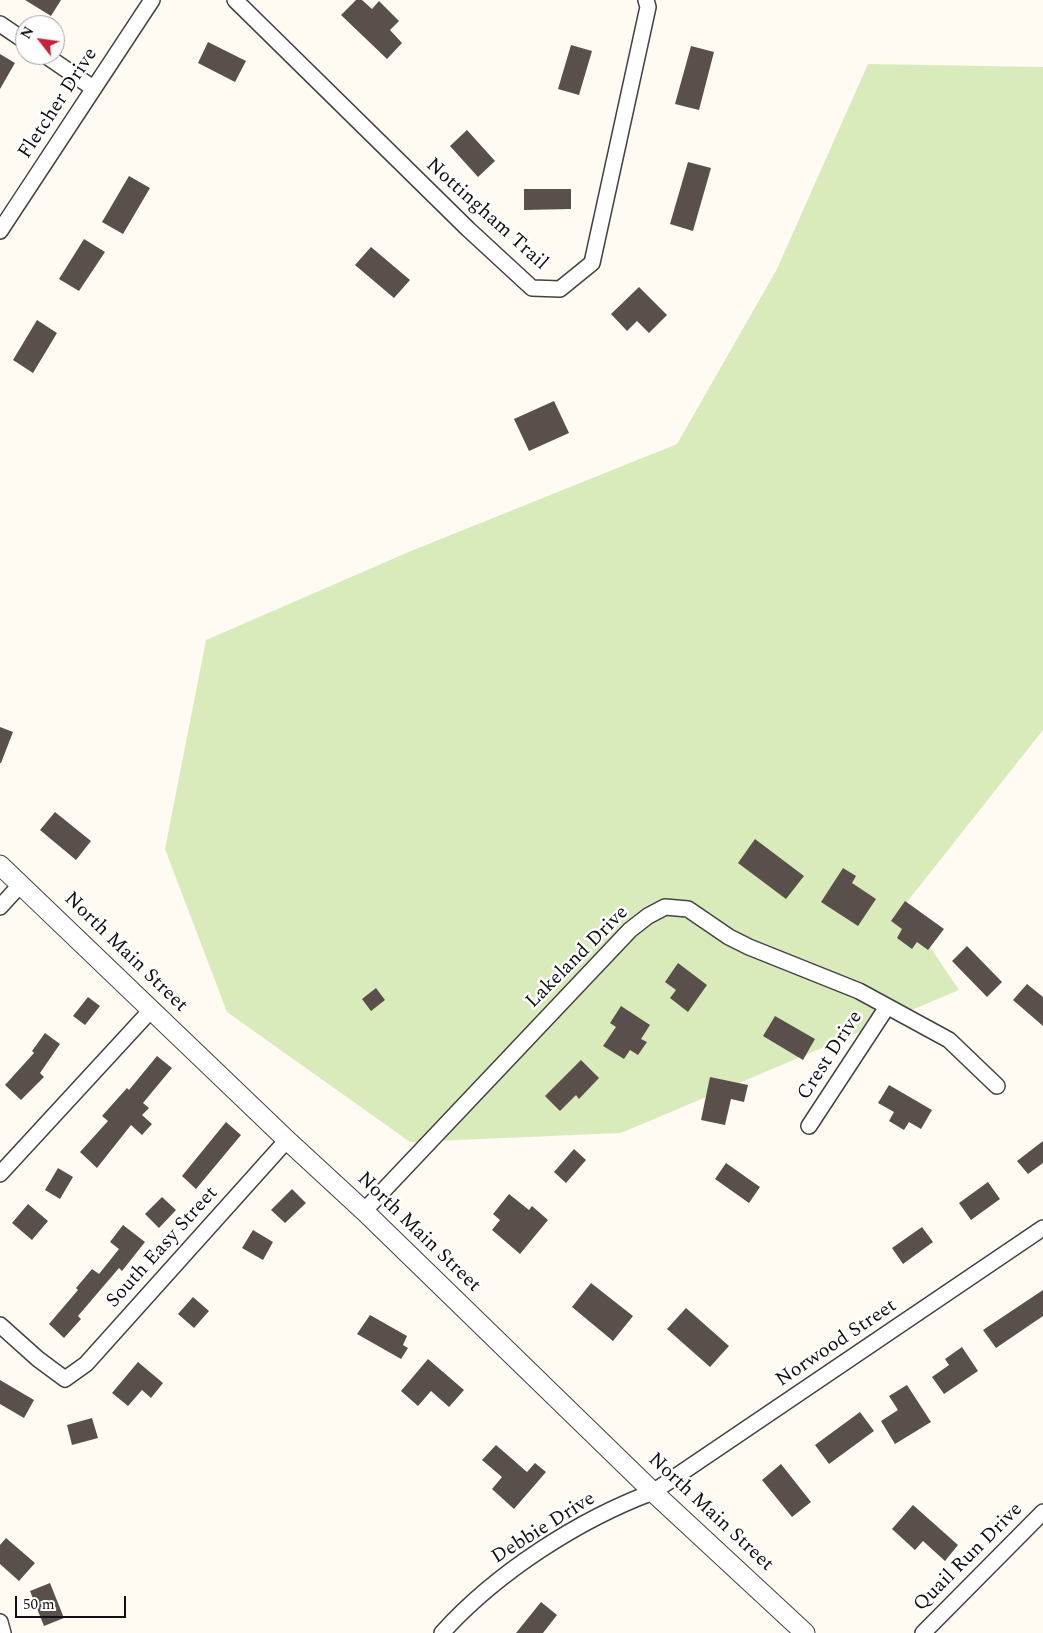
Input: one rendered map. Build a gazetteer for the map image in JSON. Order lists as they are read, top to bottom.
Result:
{
  "streets": {
    "street": [
      "Fletcher Drive",
      "Nottingham Trail",
      "North Main Street",
      "Lakeland Drive",
      "Crest Drive",
      "South Easy Street",
      "Norwood Street",
      "Debbie Drive",
      "Quail Run Drive"
    ]
  },
  "crossings": [
    ["North Main Street", "Lakeland Drive"],
    ["North Main Street", "South Easy Street"],
    ["North Main Street", "Norwood Street"],
    ["North Main Street", "Debbie Drive"],
    ["Lakeland Drive", "Crest Drive"],
    ["Norwood Street", "Debbie Drive"]
  ],
  "scale_bar": "50 m",
  "north": "top left"
}
